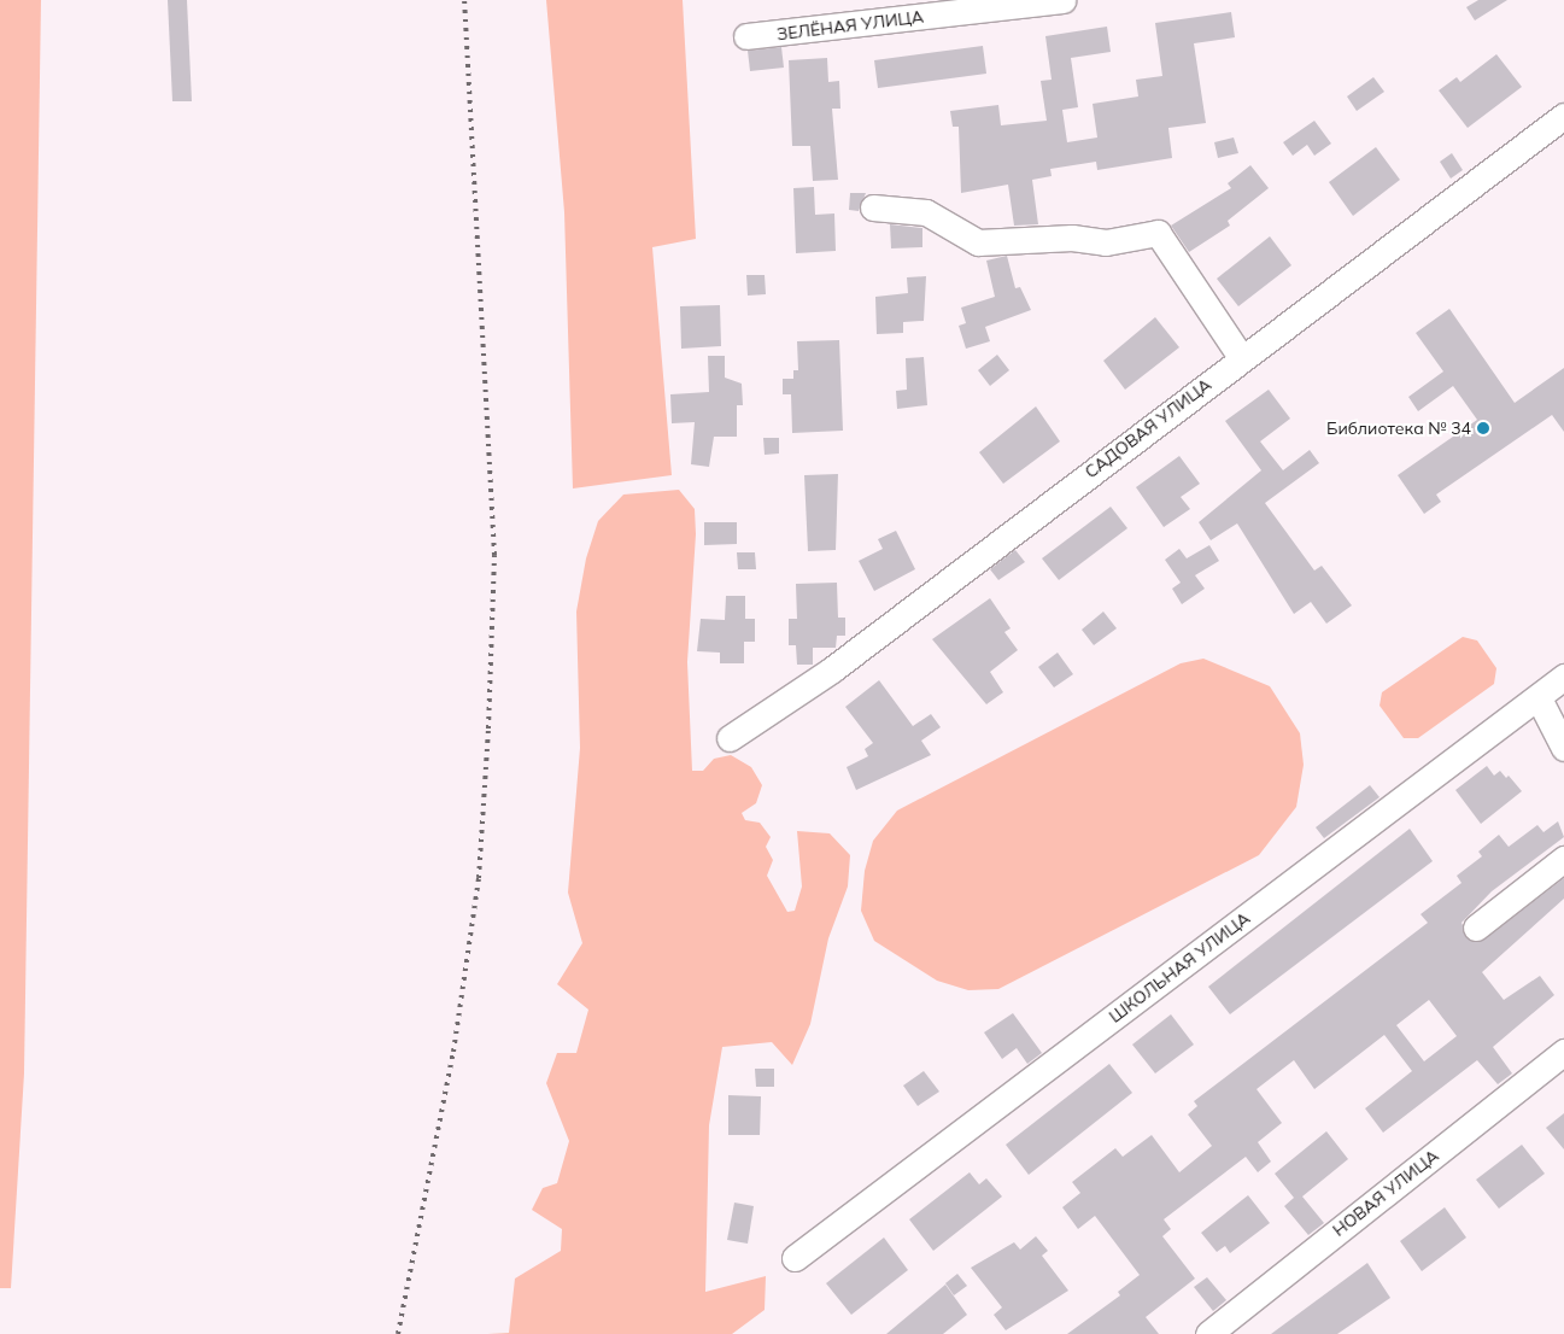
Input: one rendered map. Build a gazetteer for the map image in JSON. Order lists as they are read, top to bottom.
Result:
{
  "streets": {
    "street": [
      "ЗЕЛЁНАЯ УЛИЦА",
      "САДОВАЯ УЛИЦА",
      "ШКОЛЬНАЯ УЛИЦА",
      "НОВАЯ УЛИЦА"
    ]
  },
  "places": ["Библиотека № 34"]
}
